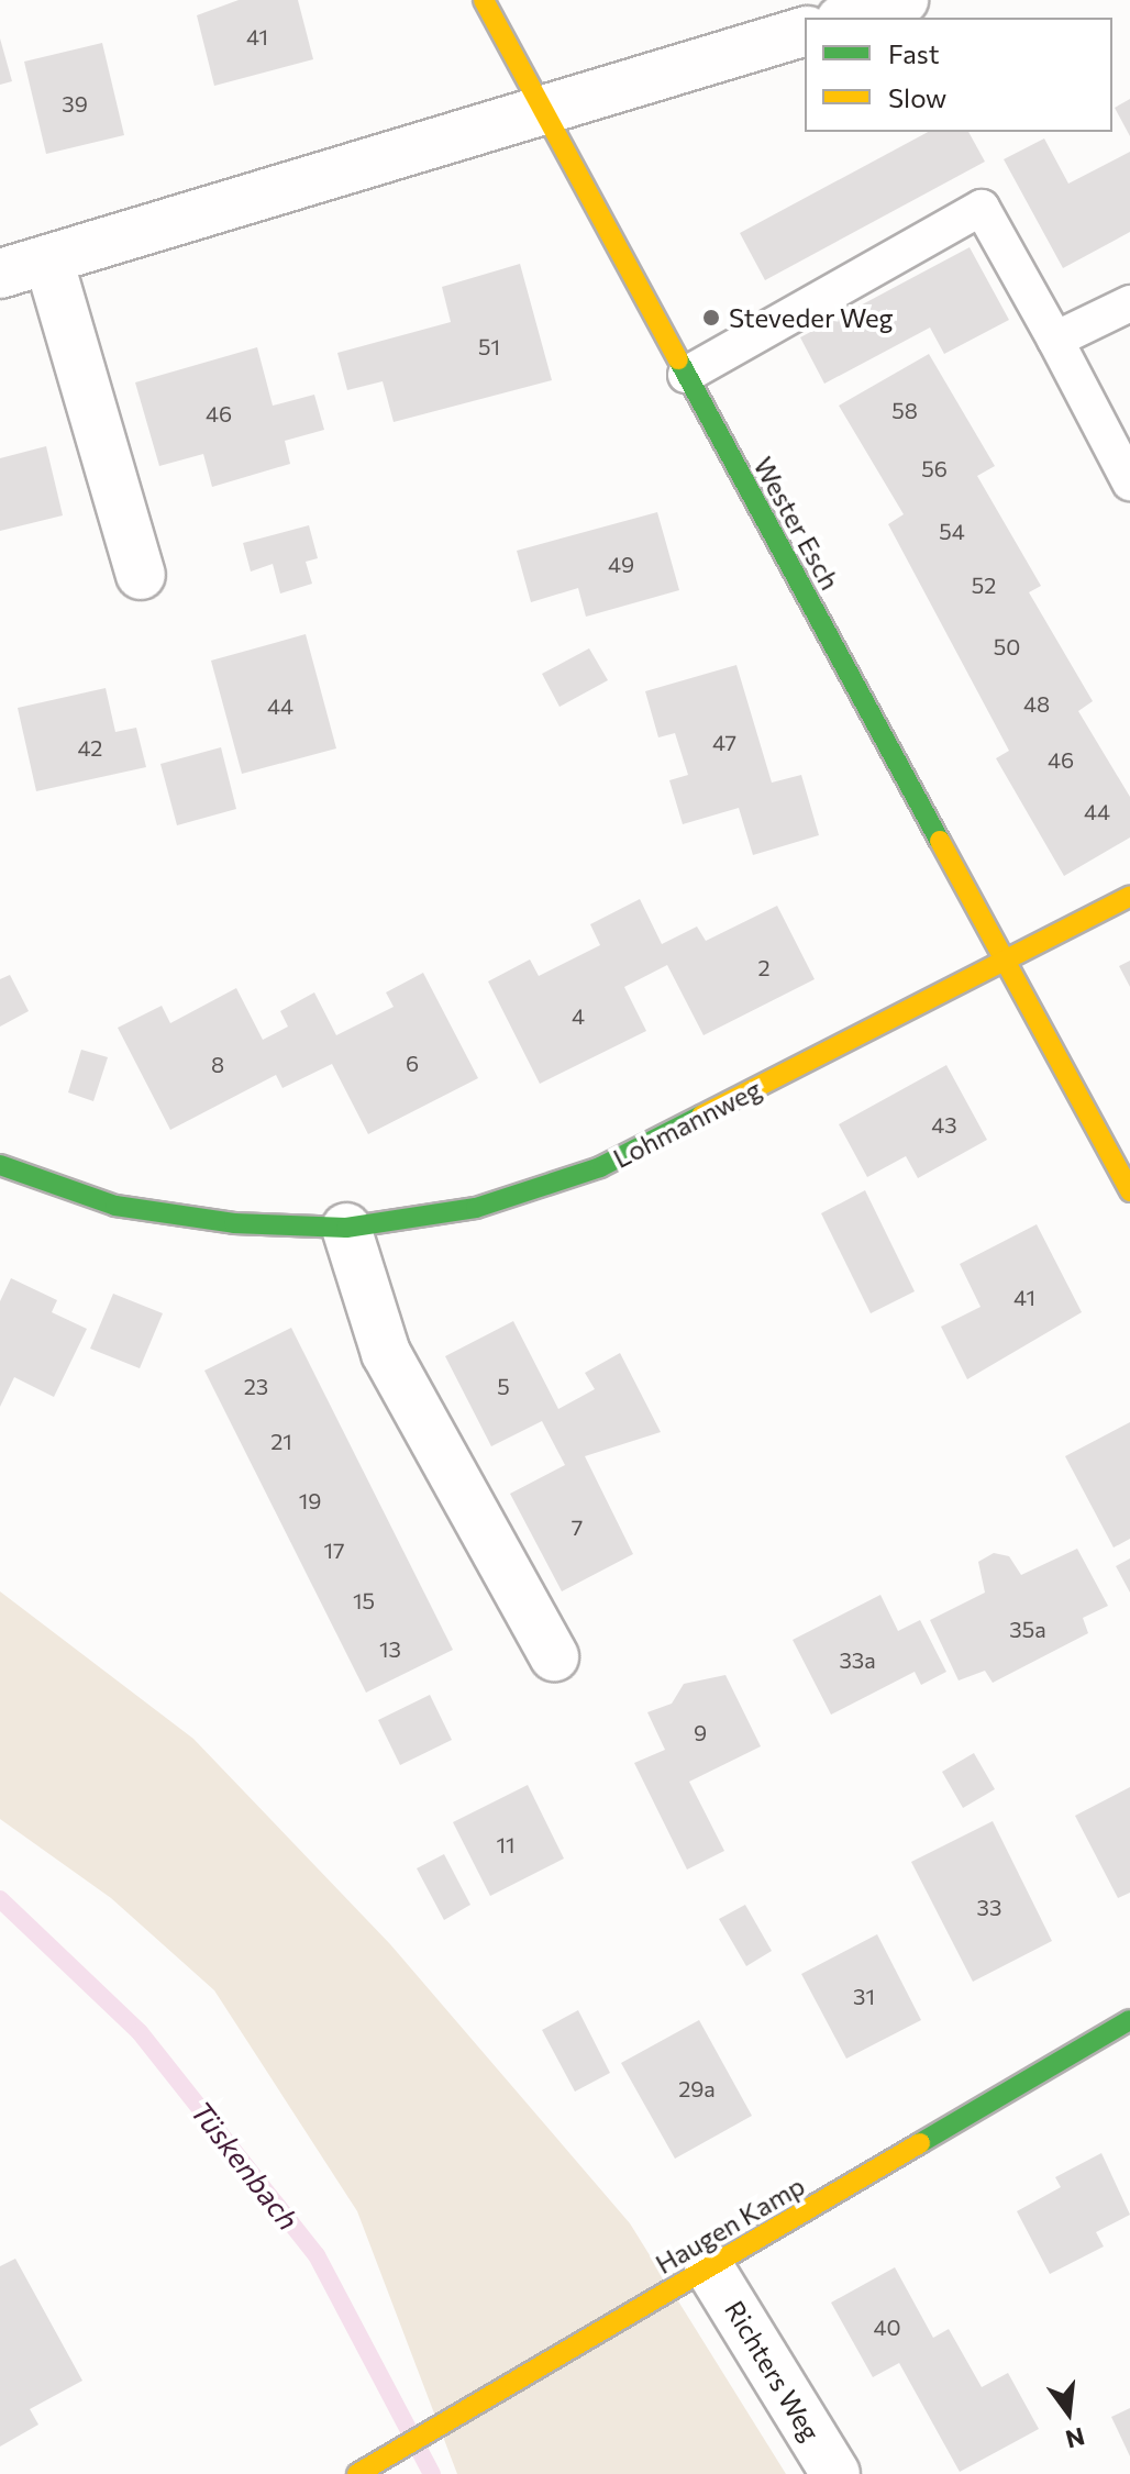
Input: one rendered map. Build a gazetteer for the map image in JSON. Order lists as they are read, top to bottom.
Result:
{
  "streets": {
    "street": [
      "Wester Esch",
      "Lohmannweg",
      "Haugen Kamp",
      "Richters Weg"
    ]
  },
  "crossings": [
    ["Wester Esch", "Lohmannweg"],
    ["Haugen Kamp", "Richters Weg"]
  ],
  "water": ["Tüskenbach"],
  "places": ["Steveder Weg"],
  "house_numbers": [
    "41",
    "39",
    "51",
    "58",
    "46",
    "56",
    "54",
    "49",
    "52",
    "50",
    "48",
    "44",
    "47",
    "42",
    "46",
    "44",
    "2",
    "4",
    "6",
    "8",
    "43",
    "41",
    "23",
    "5",
    "21",
    "19",
    "7",
    "17",
    "15",
    "35a",
    "13",
    "33a",
    "9",
    "11",
    "33",
    "31",
    "29a",
    "40"
  ],
  "legend": ["Fast", "Slow"],
  "north": "bottom"
}
